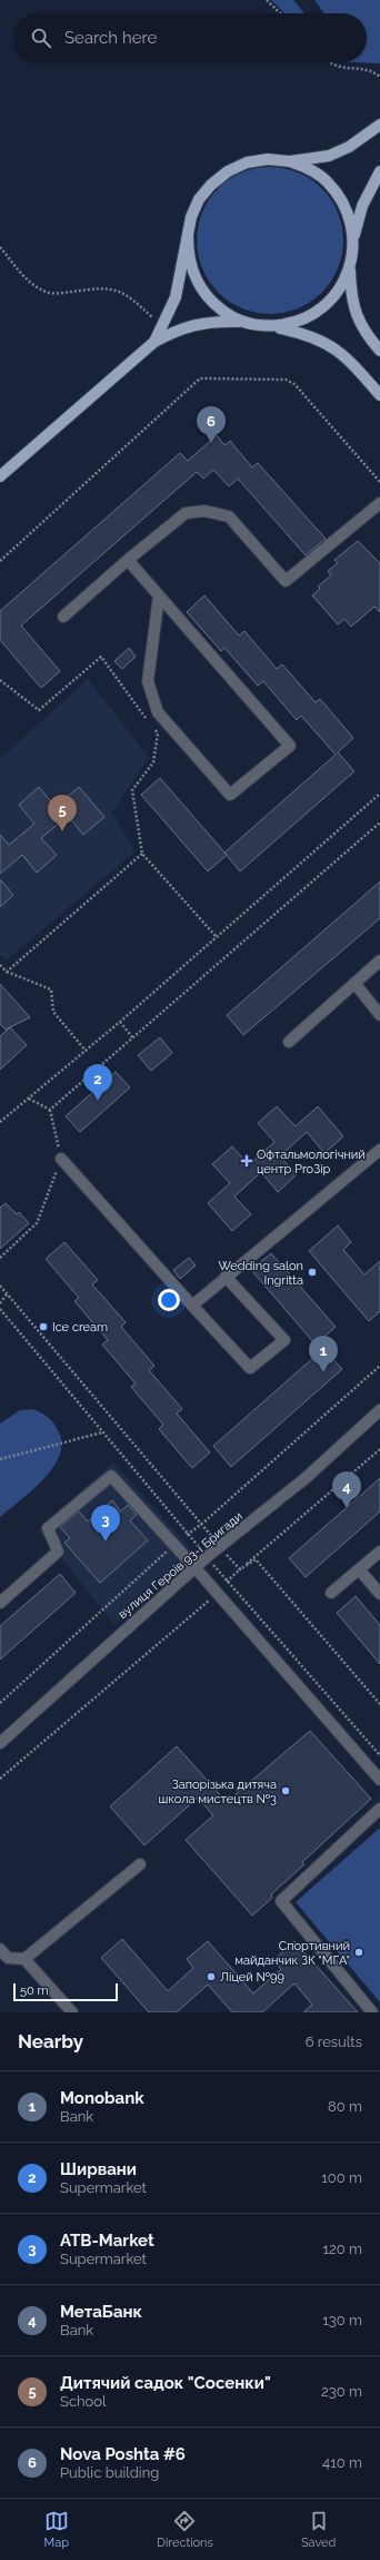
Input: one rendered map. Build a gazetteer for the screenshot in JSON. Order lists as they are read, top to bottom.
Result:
{
  "streets": {
    "street": ["вулиця Героїв 93-ї Бригади"]
  },
  "places": {
    "health": ["Офтальмологічний центр ProЗір"],
    "other": [
      "Wedding salon Ingritta",
      "Ice cream",
      "Запорізька дитяча школа мистецтв №3",
      "Спортивний майданчик ЗК \"МГА\"",
      "Ліцей №99"
    ]
  },
  "scale_bar": "50 m",
  "page": {
    "search": "Search here",
    "pins": [
      "6",
      "5",
      "2",
      "1",
      "4",
      "3"
    ],
    "scale": "50 m",
    "heading": ["Nearby", "6 results"],
    "list": [
      {
        "mark": "1",
        "name": "Monobank",
        "note": "Bank",
        "value": "80 m"
      },
      {
        "mark": "2",
        "name": "Ширвани",
        "note": "Supermarket",
        "value": "100 m"
      },
      {
        "mark": "3",
        "name": "ATB-Market",
        "note": "Supermarket",
        "value": "120 m"
      },
      {
        "mark": "4",
        "name": "МетаБанк",
        "note": "Bank",
        "value": "130 m"
      },
      {
        "mark": "5",
        "name": "Дитячий садок \"Сосенки\"",
        "note": "School",
        "value": "230 m"
      },
      {
        "mark": "6",
        "name": "Nova Poshta #6",
        "note": "Public building",
        "value": "410 m"
      }
    ],
    "nav": ["Map", "Directions", "Saved"]
  }
}
